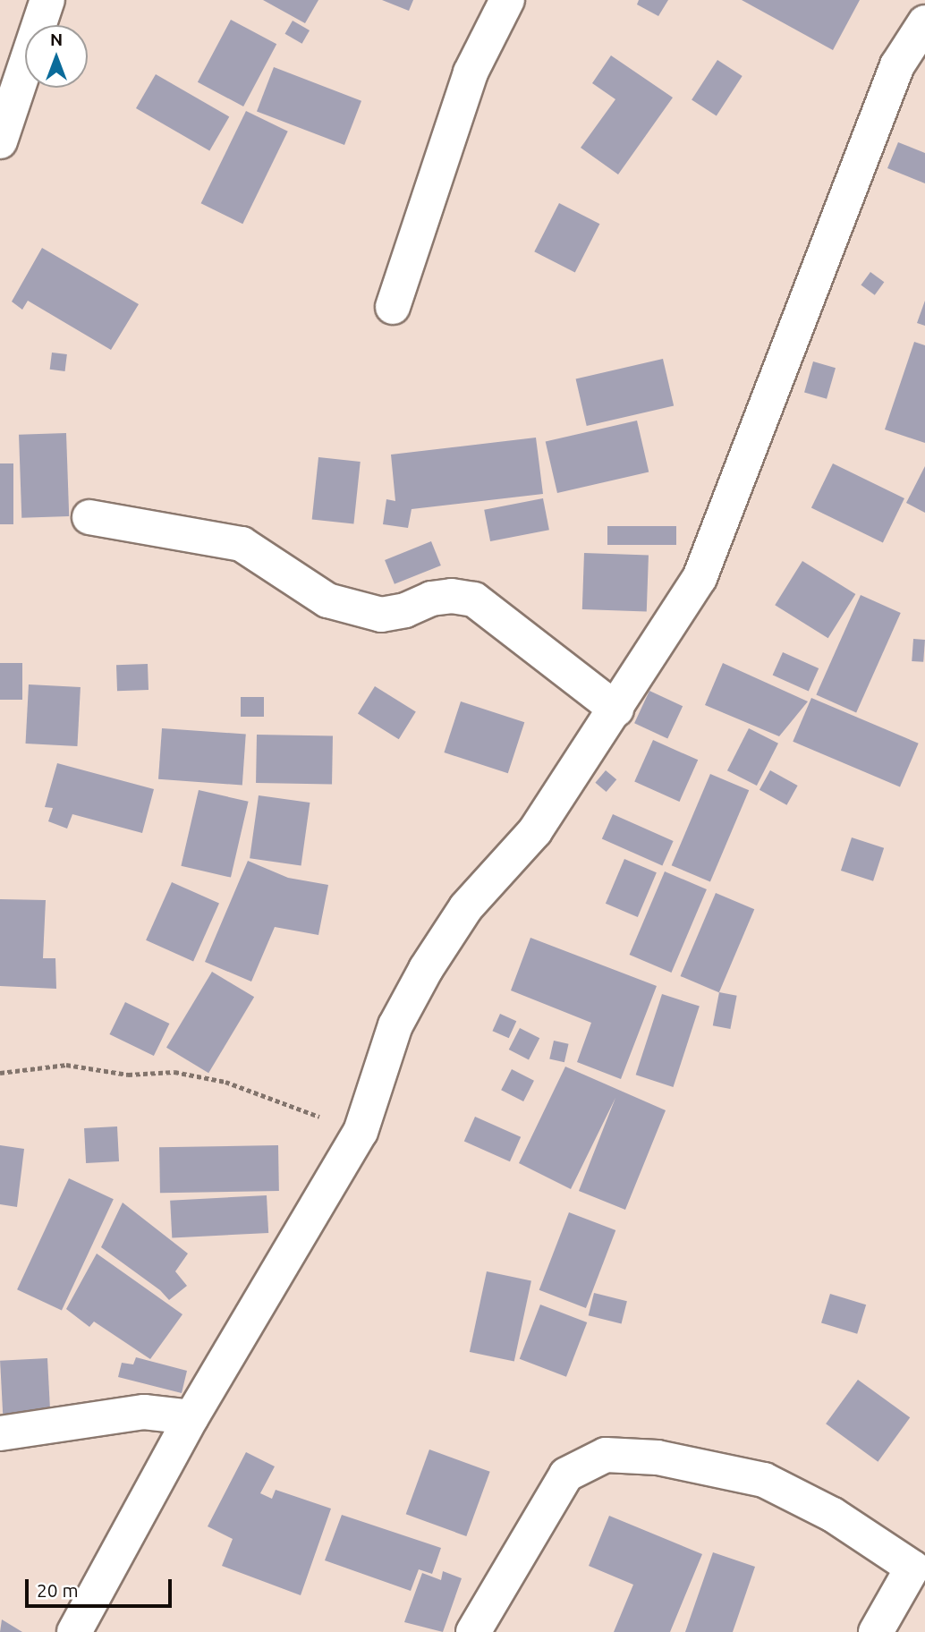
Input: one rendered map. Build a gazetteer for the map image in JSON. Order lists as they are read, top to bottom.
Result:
{
  "scale_bar": "20 m",
  "north": "top"
}
